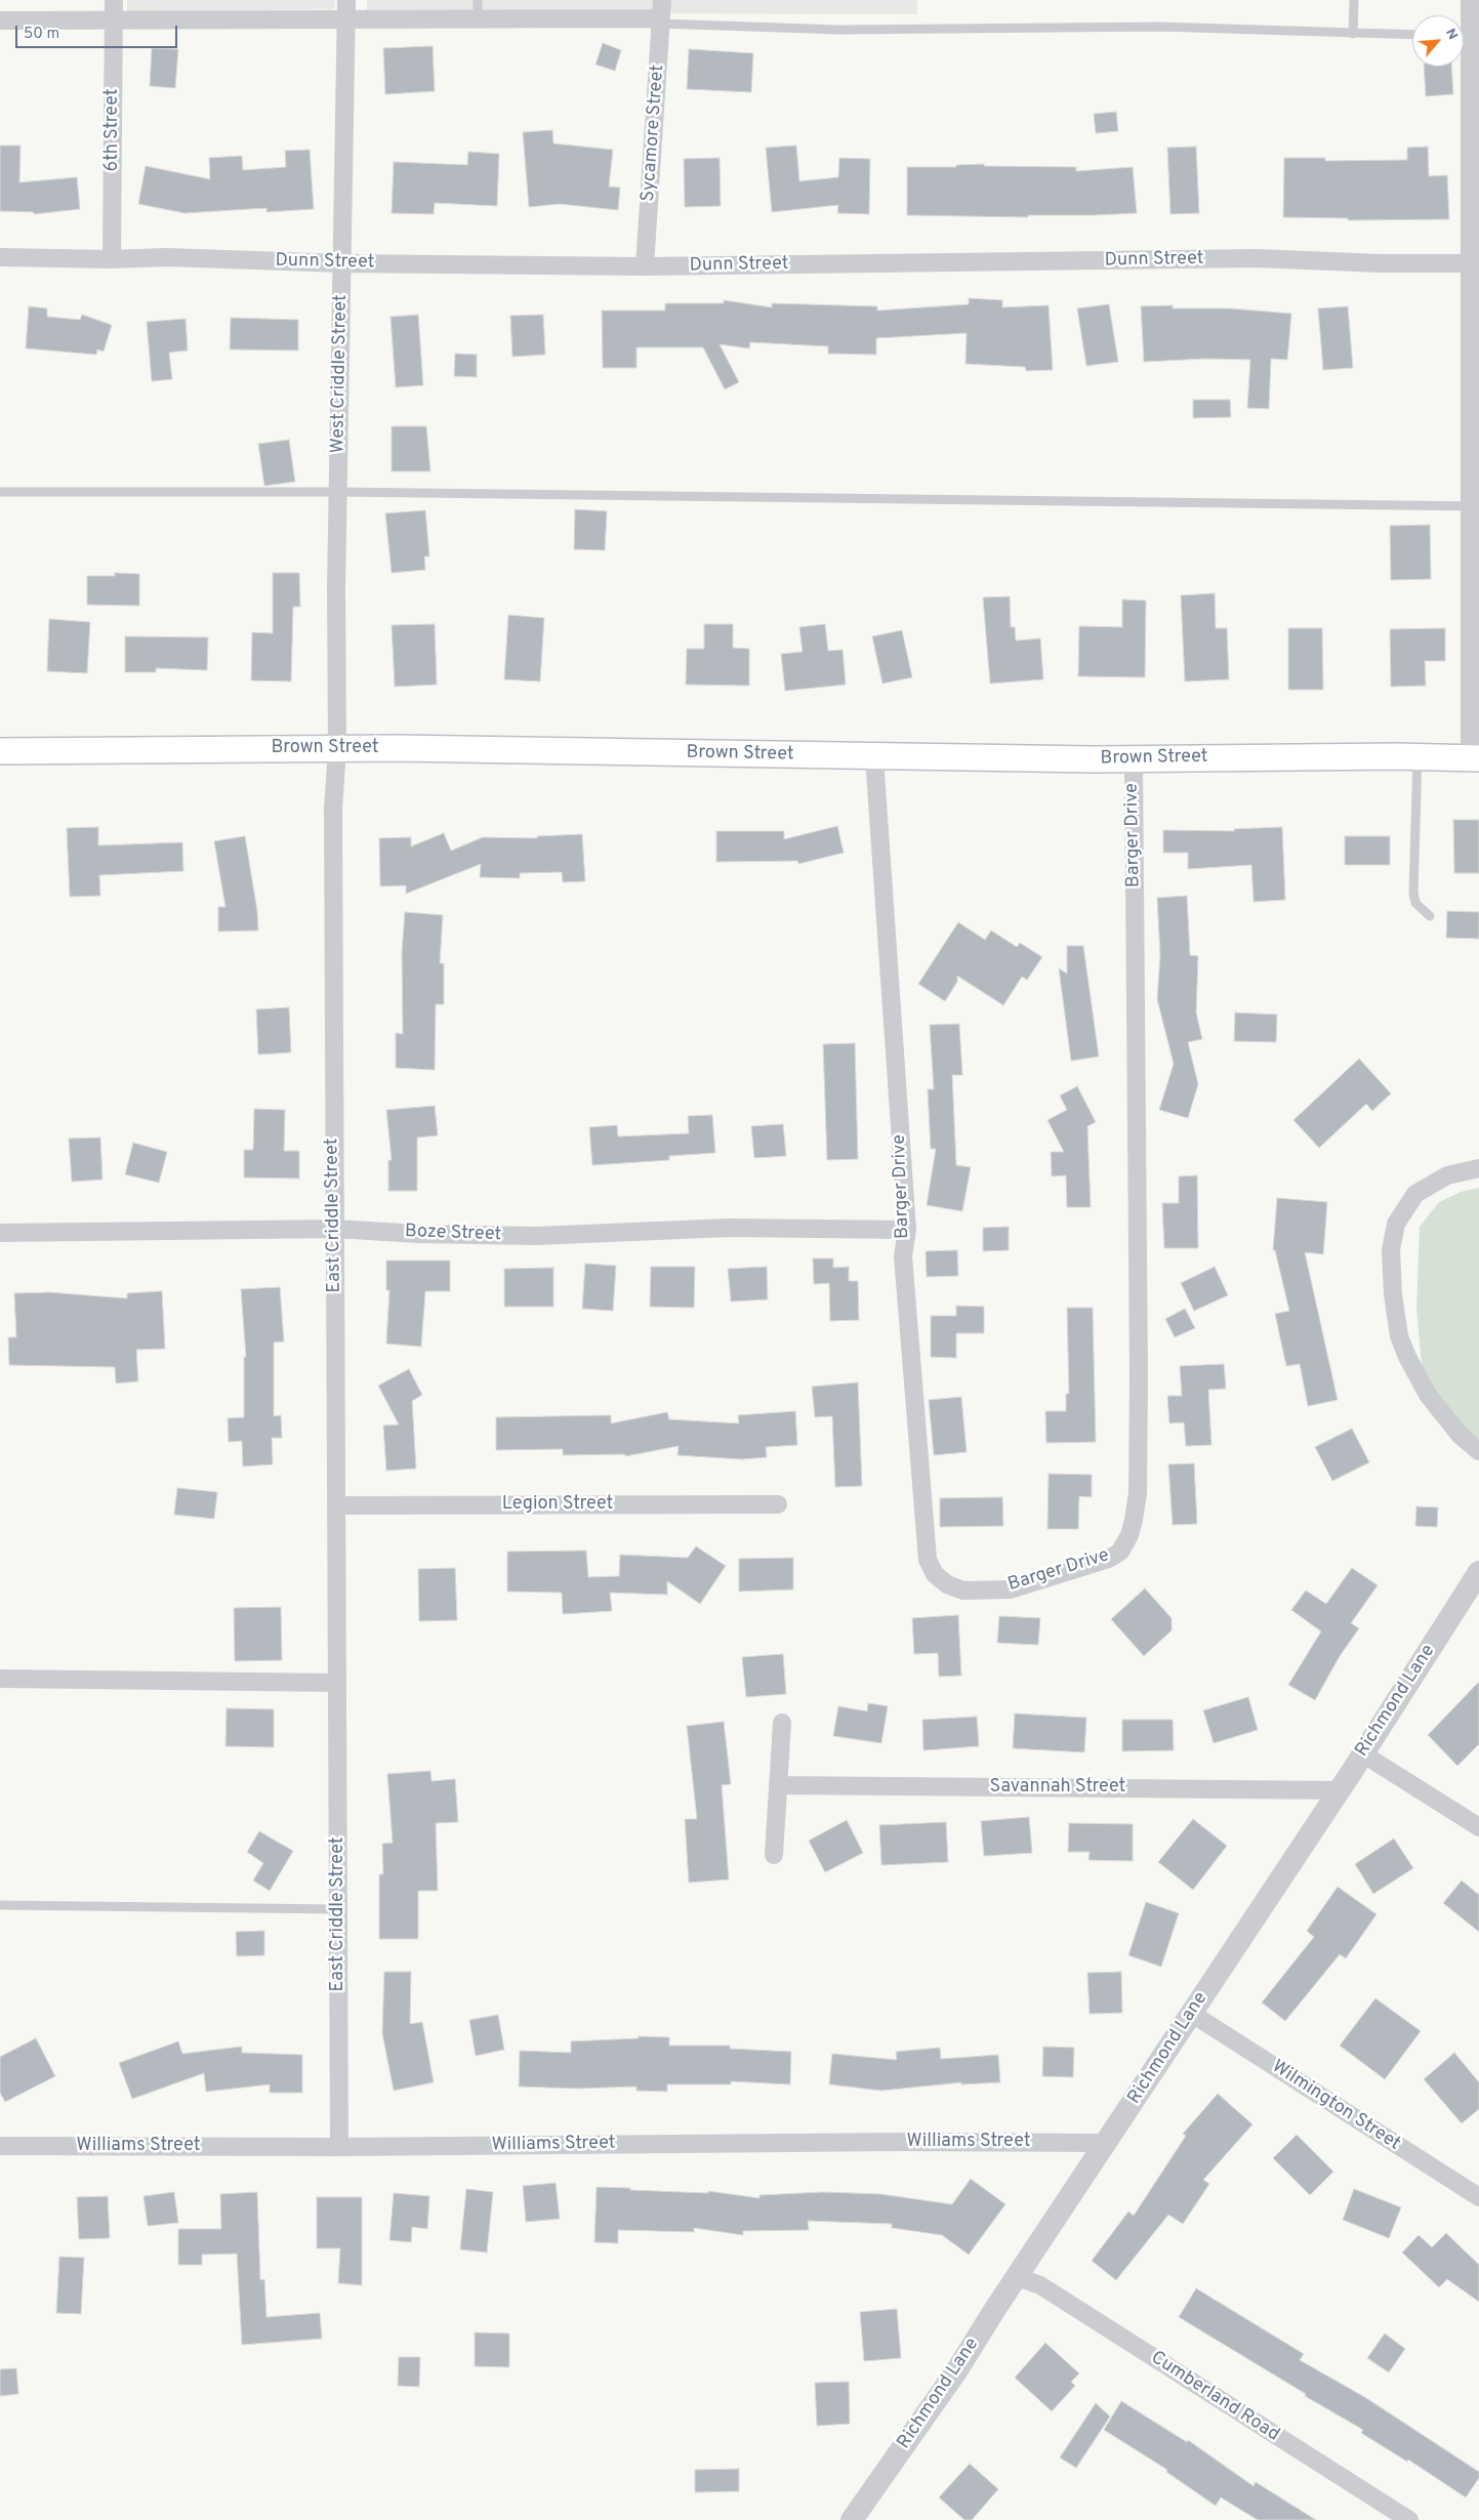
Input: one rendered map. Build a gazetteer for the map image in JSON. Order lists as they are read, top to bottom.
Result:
{
  "streets": {
    "main road": ["Brown Street"],
    "street": [
      "6th Street",
      "Sycamore Street",
      "Dunn Street",
      "West Criddle Street",
      "Barger Drive",
      "East Criddle Street",
      "Boze Street",
      "Legion Street",
      "Richmond Lane",
      "Savannah Street",
      "Wilmington Street",
      "Williams Street",
      "Cumberland Road"
    ]
  },
  "crossings": [
    ["6th Street", "Dunn Street"],
    ["Sycamore Street", "Dunn Street"],
    ["Dunn Street", "West Criddle Street"],
    ["West Criddle Street", "Brown Street"],
    ["West Criddle Street", "East Criddle Street"],
    ["Brown Street", "Barger Drive"],
    ["Brown Street", "East Criddle Street"],
    ["Barger Drive", "Boze Street"],
    ["East Criddle Street", "Boze Street"],
    ["East Criddle Street", "Legion Street"],
    ["East Criddle Street", "Williams Street"],
    ["Richmond Lane", "Savannah Street"],
    ["Richmond Lane", "Wilmington Street"],
    ["Richmond Lane", "Williams Street"],
    ["Richmond Lane", "Cumberland Road"]
  ],
  "scale_bar": "50 m",
  "north": "top right"
}
